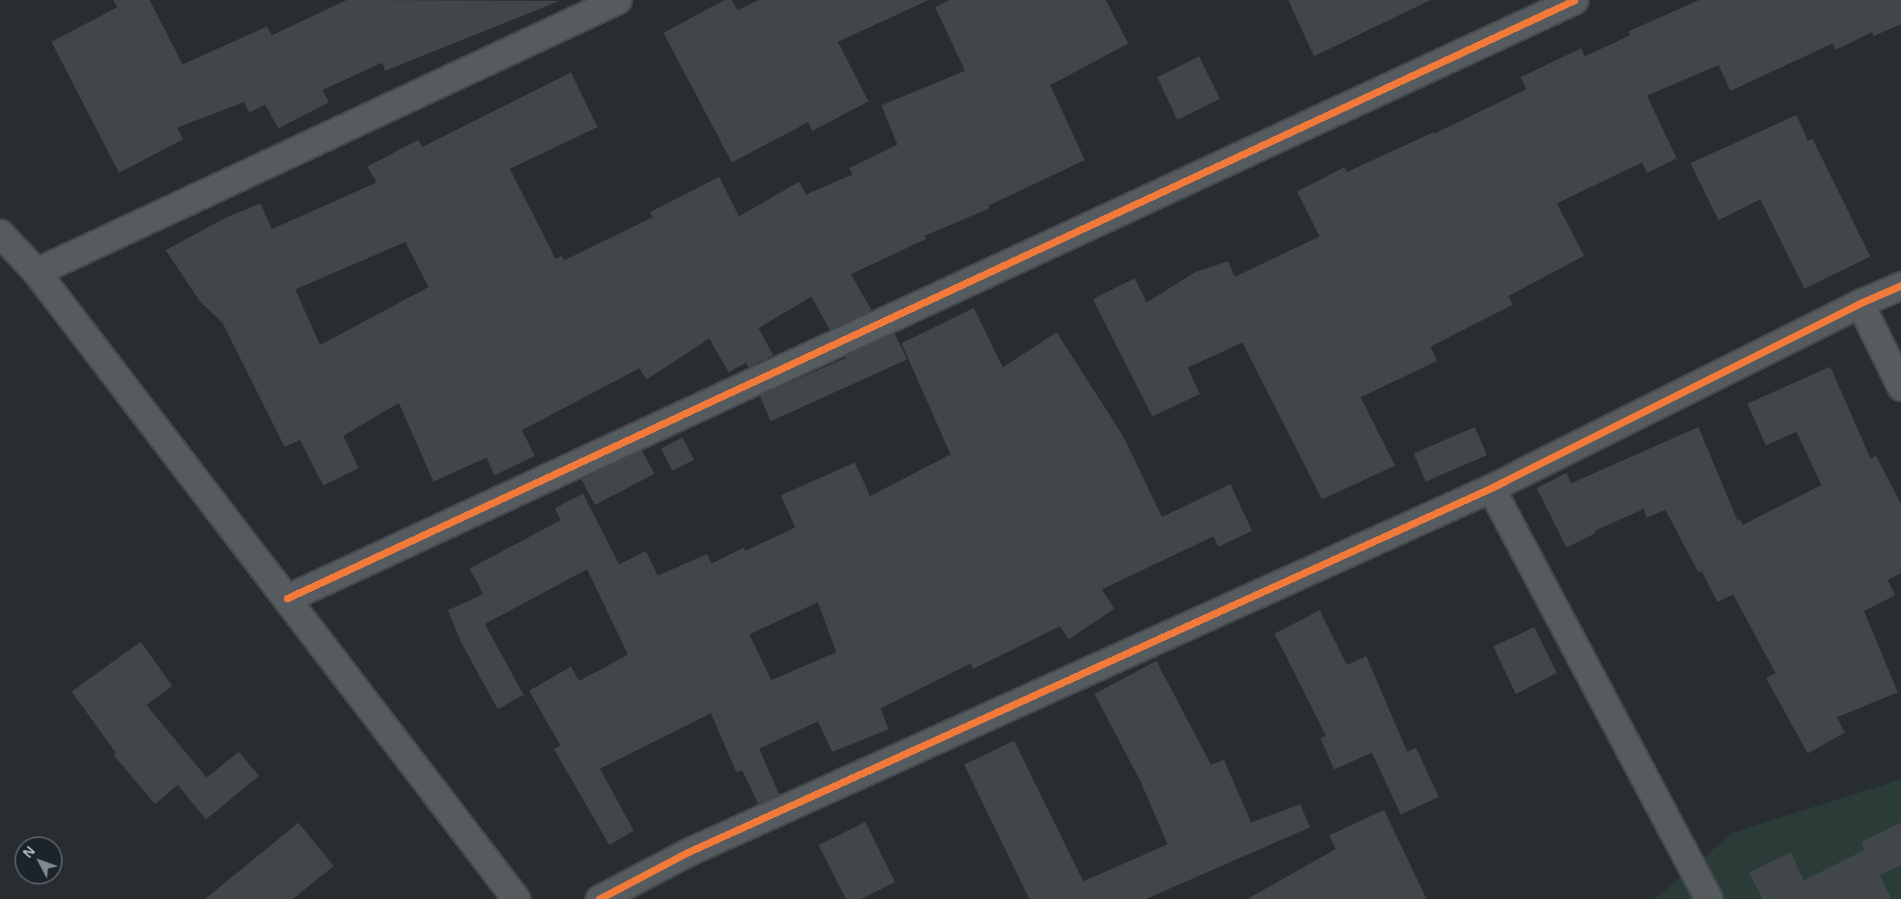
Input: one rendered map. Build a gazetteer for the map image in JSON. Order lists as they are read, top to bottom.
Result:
{
  "north": "top left"
}
